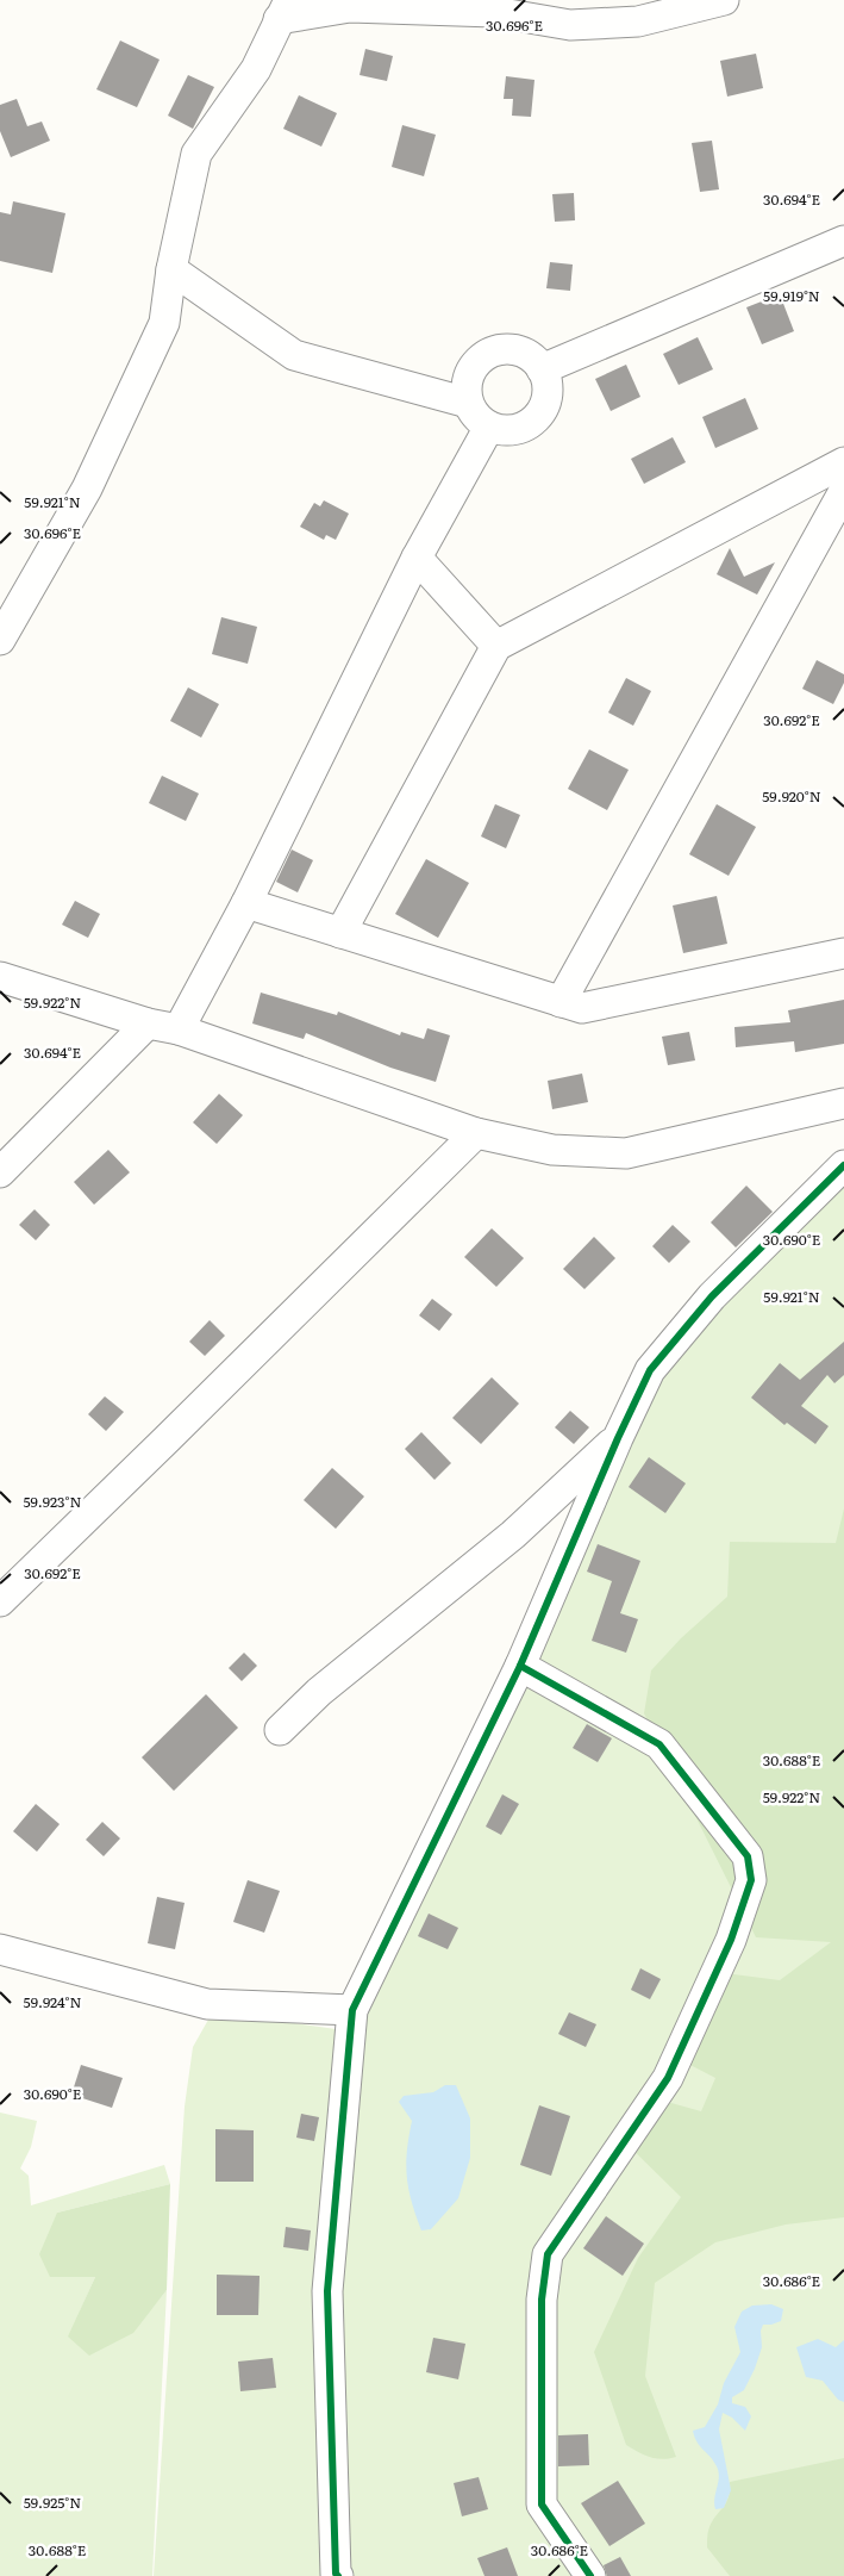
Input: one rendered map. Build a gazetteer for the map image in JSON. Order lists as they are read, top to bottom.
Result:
{
  "coordinates": [
    "30.696°E",
    "30.694°E",
    "59.919°N",
    "59.921°N",
    "30.692°E",
    "59.920°N",
    "59.922°N",
    "30.690°E",
    "59.923°N",
    "30.688°E",
    "59.924°N",
    "30.686°E",
    "59.925°N"
  ]
}
